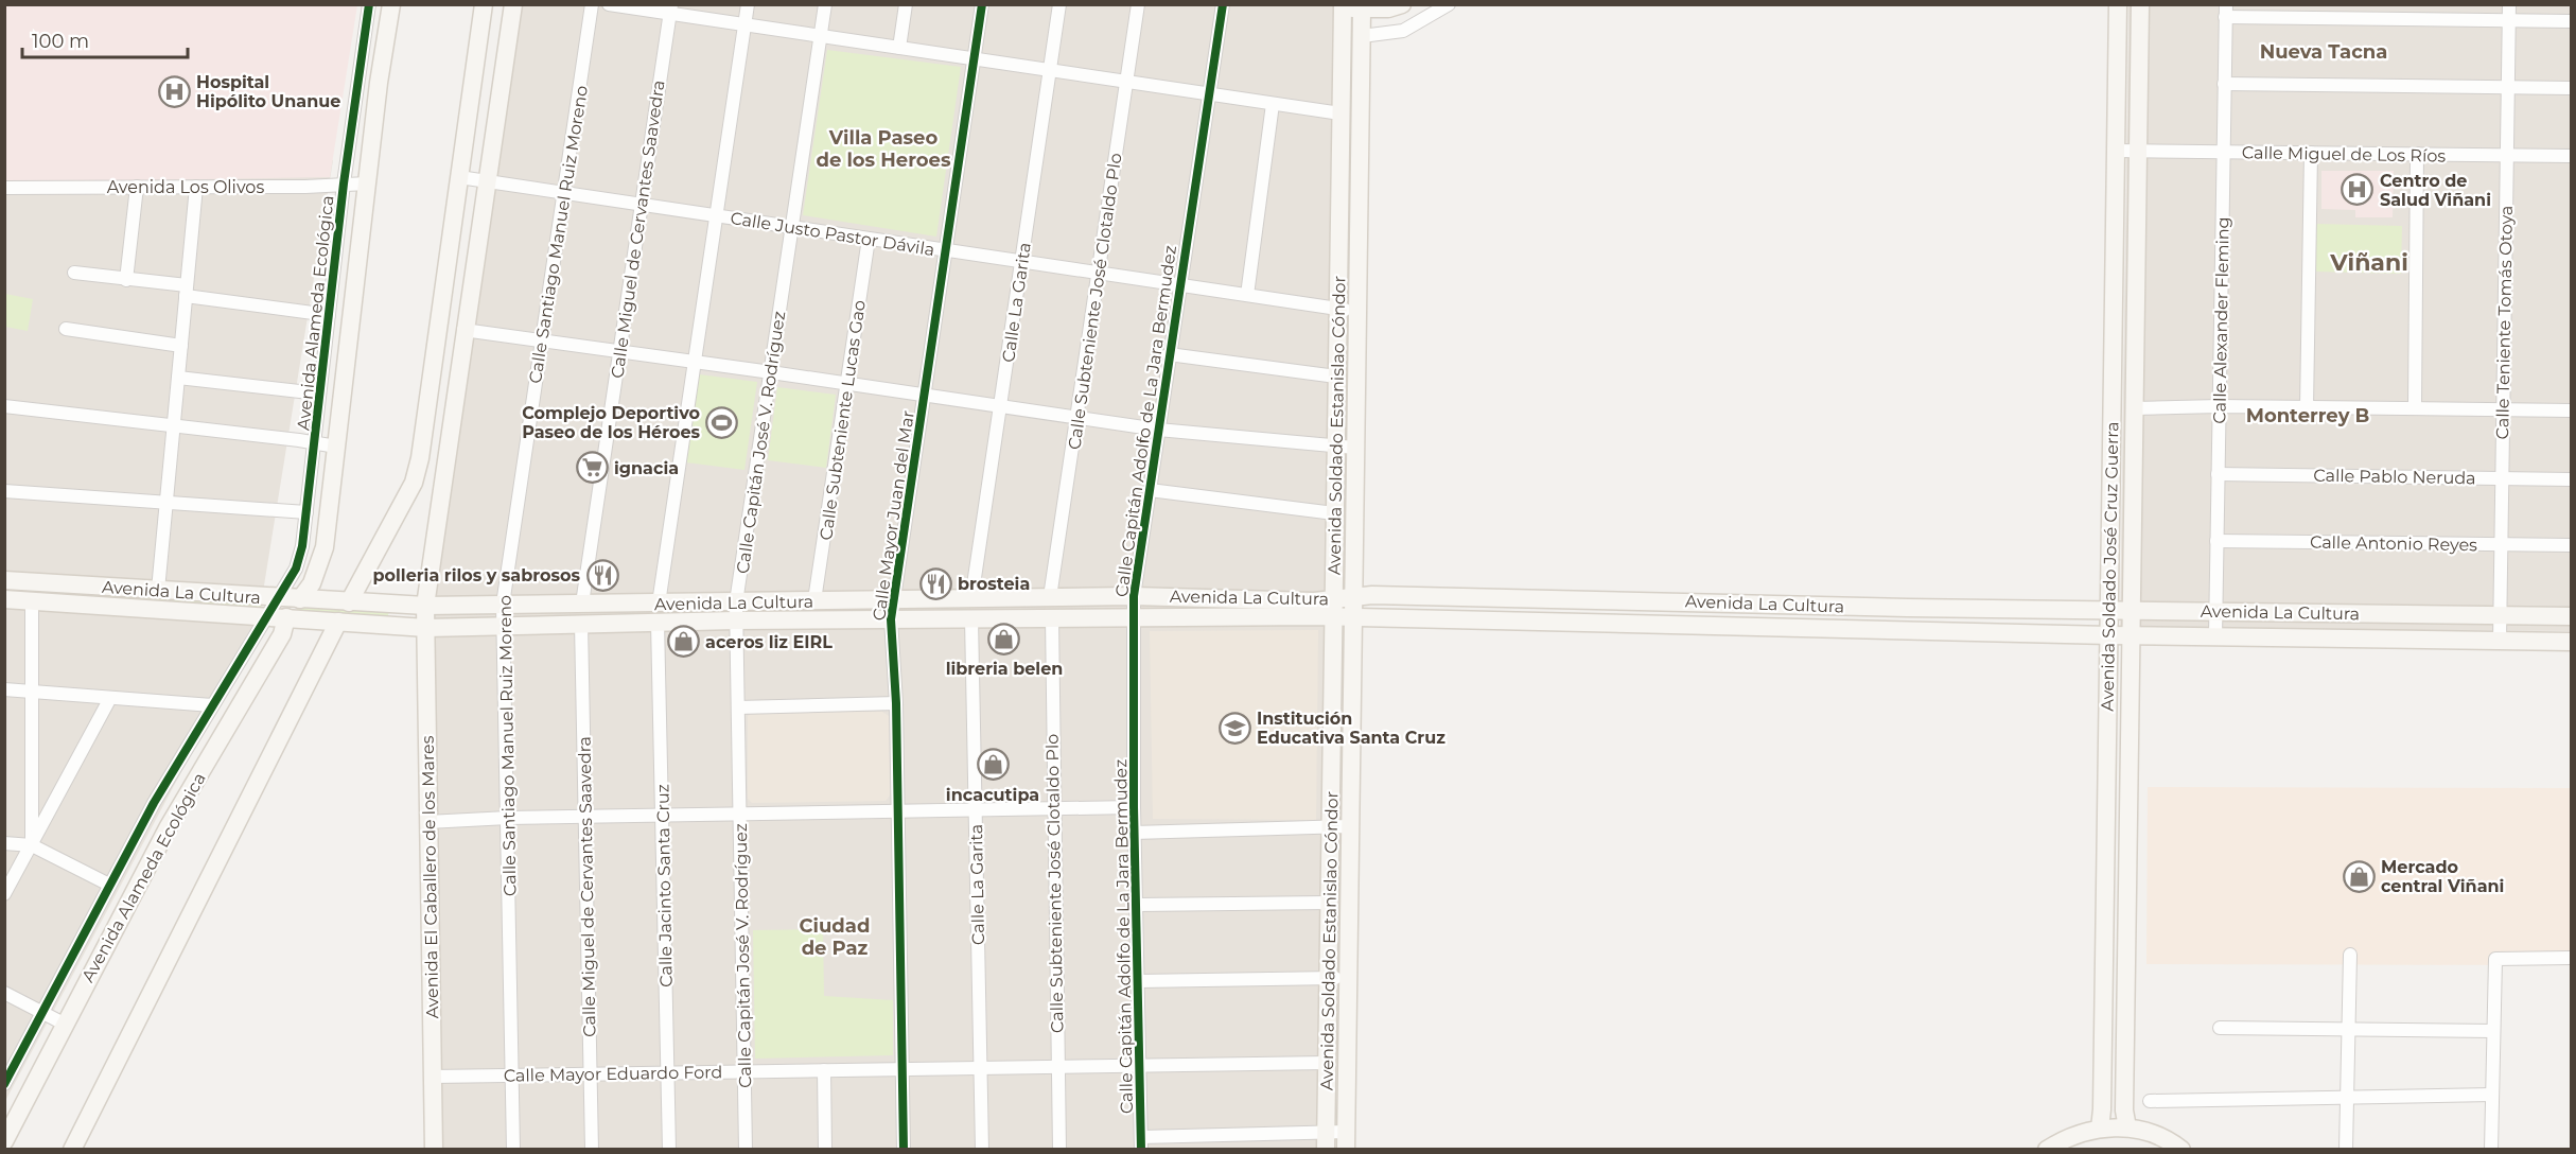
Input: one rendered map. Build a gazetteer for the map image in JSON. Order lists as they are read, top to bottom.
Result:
{
  "streets": {
    "main road": [
      "Avenida Alameda Ecológica",
      "Avenida Soldado Estanislao Cóndor",
      "Avenida Soldado José Cruz Guerra",
      "Avenida La Cultura",
      "Avenida El Caballero de los Mares"
    ],
    "street": [
      "Calle Miguel de Los Ríos",
      "Avenida Los Olivos",
      "Calle Miguel de Cervantes Saavedra",
      "Calle Justo Pastor Dávila",
      "Calle Santiago Manuel Ruiz Moreno",
      "Calle Subteniente José Clotaldo Plo",
      "Calle La Garita",
      "Calle Alexander Fleming",
      "Calle Teniente Tomás Otoya",
      "Calle Subteniente Lucas Gao",
      "Calle Capitán Adolfo de La Jara Bermudez",
      "Calle Capitán José V. Rodríguez",
      "Calle Pablo Neruda",
      "Calle Mayor Juan del Mar",
      "Calle Antonio Reyes",
      "Calle Jacinto Santa Cruz",
      "Calle Mayor Eduardo Ford"
    ]
  },
  "crossings": [
    ["Calle Miguel de Los Ríos", "Calle Alexander Fleming"],
    ["Calle Miguel de Los Ríos", "Calle Teniente Tomás Otoya"],
    ["Calle Miguel de Los Ríos", "Avenida Soldado José Cruz Guerra"],
    ["Avenida Los Olivos", "Avenida Alameda Ecológica"],
    ["Calle Miguel de Cervantes Saavedra", "Calle Justo Pastor Dávila"],
    ["Calle Miguel de Cervantes Saavedra", "Avenida La Cultura"],
    ["Calle Miguel de Cervantes Saavedra", "Calle Mayor Eduardo Ford"],
    ["Calle Justo Pastor Dávila", "Calle Santiago Manuel Ruiz Moreno"],
    ["Calle Justo Pastor Dávila", "Calle Subteniente José Clotaldo Plo"],
    ["Calle Justo Pastor Dávila", "Calle La Garita"],
    ["Calle Justo Pastor Dávila", "Calle Subteniente Lucas Gao"],
    ["Calle Justo Pastor Dávila", "Calle Capitán Adolfo de La Jara Bermudez"],
    ["Calle Justo Pastor Dávila", "Avenida Soldado Estanislao Cóndor"],
    ["Calle Justo Pastor Dávila", "Calle Capitán José V. Rodríguez"],
    ["Calle Justo Pastor Dávila", "Calle Mayor Juan del Mar"],
    ["Calle Santiago Manuel Ruiz Moreno", "Avenida La Cultura"],
    ["Calle Santiago Manuel Ruiz Moreno", "Calle Mayor Eduardo Ford"],
    ["Calle Subteniente José Clotaldo Plo", "Avenida La Cultura"],
    ["Calle Subteniente José Clotaldo Plo", "Calle Mayor Eduardo Ford"],
    ["Calle La Garita", "Avenida La Cultura"],
    ["Calle La Garita", "Calle Mayor Eduardo Ford"],
    ["Avenida Alameda Ecológica", "Avenida La Cultura"],
    ["Calle Alexander Fleming", "Calle Pablo Neruda"],
    ["Calle Alexander Fleming", "Calle Antonio Reyes"],
    ["Calle Alexander Fleming", "Avenida La Cultura"],
    ["Calle Teniente Tomás Otoya", "Calle Pablo Neruda"],
    ["Calle Teniente Tomás Otoya", "Calle Antonio Reyes"],
    ["Calle Teniente Tomás Otoya", "Avenida La Cultura"],
    ["Calle Subteniente Lucas Gao", "Avenida La Cultura"],
    ["Calle Capitán Adolfo de La Jara Bermudez", "Avenida La Cultura"],
    ["Calle Capitán Adolfo de La Jara Bermudez", "Calle Mayor Eduardo Ford"],
    ["Avenida Soldado Estanislao Cóndor", "Avenida La Cultura"],
    ["Avenida Soldado Estanislao Cóndor", "Calle Mayor Eduardo Ford"],
    ["Calle Capitán José V. Rodríguez", "Avenida La Cultura"],
    ["Calle Capitán José V. Rodríguez", "Calle Mayor Eduardo Ford"],
    ["Calle Mayor Juan del Mar", "Avenida La Cultura"],
    ["Calle Mayor Juan del Mar", "Calle Mayor Eduardo Ford"],
    ["Avenida Soldado José Cruz Guerra", "Avenida La Cultura"],
    ["Avenida La Cultura", "Avenida El Caballero de los Mares"],
    ["Avenida La Cultura", "Calle Jacinto Santa Cruz"],
    ["Avenida El Caballero de los Mares", "Calle Mayor Eduardo Ford"],
    ["Calle Jacinto Santa Cruz", "Calle Mayor Eduardo Ford"]
  ],
  "districts": [
    "Nueva Tacna",
    "Villa Paseo de los Heroes",
    "Viñani",
    "Monterrey B",
    "Ciudad de Paz"
  ],
  "places": {
    "hospital": ["Hospital Hipólito Unanue", "Centro de Salud Viñani"],
    "sports": ["Complejo Deportivo Paseo de los Héroes"],
    "supermarket": ["ignacia"],
    "restaurant": ["polleria rilos y sabrosos", "brosteia"],
    "shop": [
      "libreria belen",
      "aceros liz EIRL",
      "incacutipa",
      "Mercado central Viñani"
    ],
    "school or university": ["Institución Educativa Santa Cruz"]
  },
  "scale_bar": "100 m"
}
